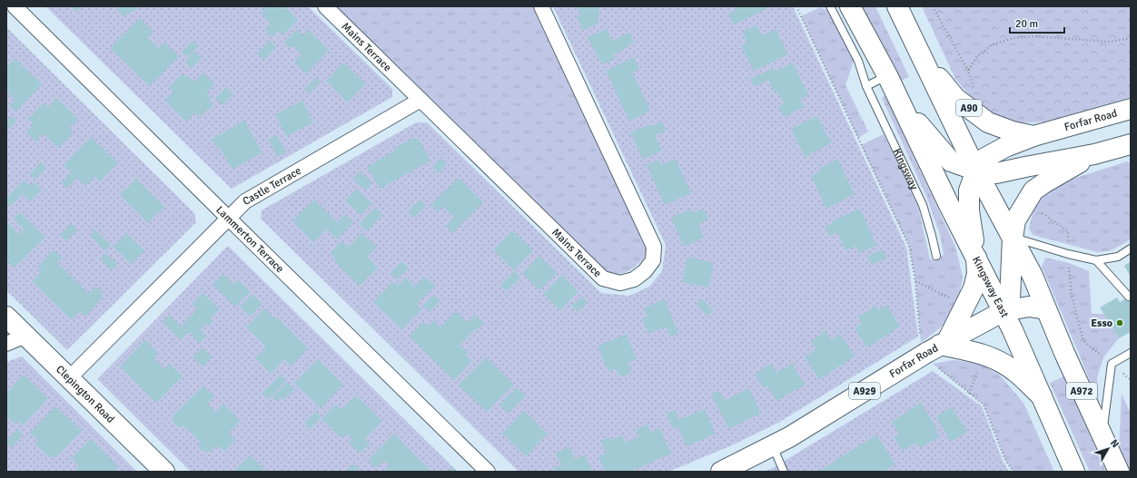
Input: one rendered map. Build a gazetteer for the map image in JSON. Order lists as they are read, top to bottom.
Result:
{
  "streets": {
    "main road": [
      "A90",
      "Forfar Road",
      "Kingsway East",
      "A929",
      "A972",
      "Clepington Road"
    ],
    "street": ["Mains Terrace", "Castle Terrace", "Lammerton Terrace"],
    "lane": ["Kingsway"]
  },
  "crossings": [
    ["Mains Terrace", "Castle Terrace"],
    ["A90", "Forfar Road"],
    ["A90", "A972"],
    ["Forfar Road", "Kingsway East"],
    ["Forfar Road", "A929"],
    ["Forfar Road", "A972"],
    ["Castle Terrace", "Lammerton Terrace"],
    ["Castle Terrace", "Clepington Road"]
  ],
  "places": ["Esso"],
  "scale_bar": "20 m",
  "north": "top right"
}
